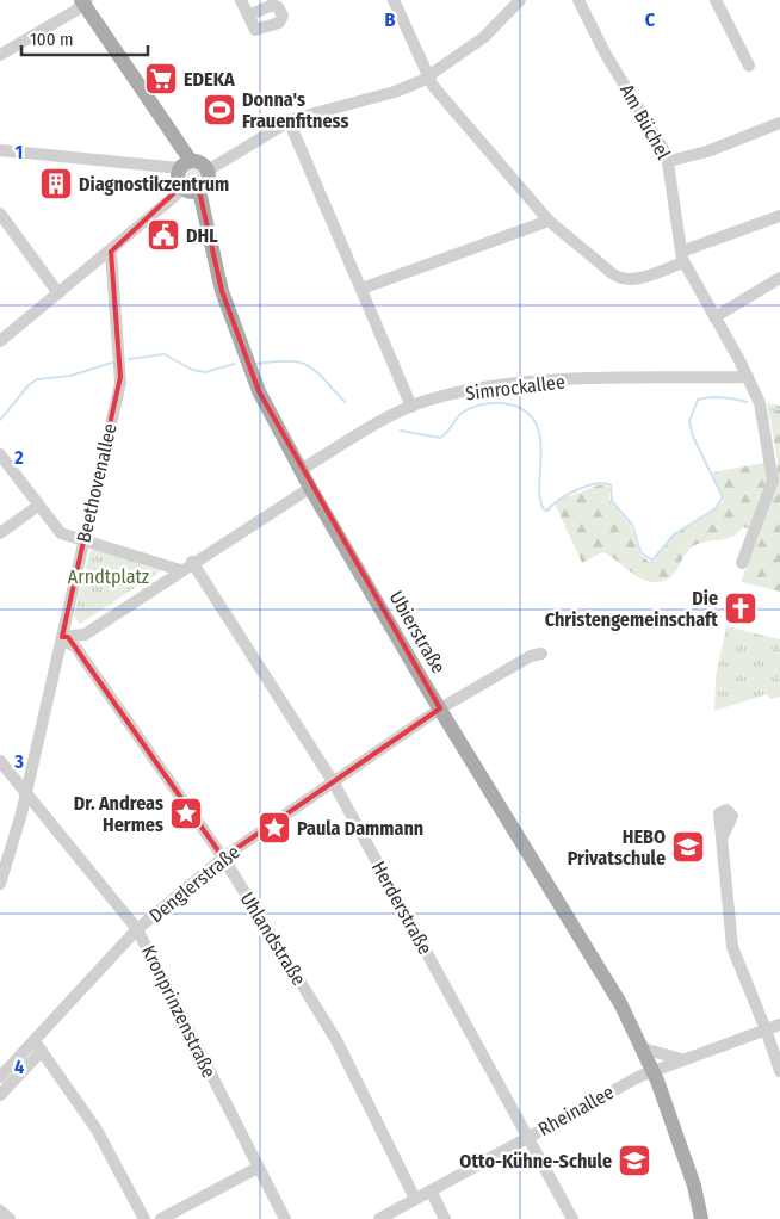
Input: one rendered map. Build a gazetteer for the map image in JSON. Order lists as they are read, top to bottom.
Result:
{
  "streets": {
    "main road": ["Ubierstraße"],
    "street": [
      "Am Büchel",
      "Simrockallee",
      "Beethovenallee",
      "Denglerstraße",
      "Herderstraße",
      "Uhlandstraße",
      "Kronprinzenstraße",
      "Rheinallee"
    ]
  },
  "crossings": [
    ["Am Büchel", "Simrockallee"],
    ["Simrockallee", "Ubierstraße"],
    ["Beethovenallee", "Uhlandstraße"],
    ["Beethovenallee", "Kronprinzenstraße"],
    ["Ubierstraße", "Denglerstraße"],
    ["Ubierstraße", "Rheinallee"],
    ["Denglerstraße", "Herderstraße"],
    ["Denglerstraße", "Uhlandstraße"],
    ["Denglerstraße", "Kronprinzenstraße"],
    ["Herderstraße", "Rheinallee"],
    ["Uhlandstraße", "Rheinallee"]
  ],
  "parks": ["Arndtplatz"],
  "places": {
    "supermarket": ["EDEKA"],
    "sports": ["Donna's Frauenfitness"],
    "building": ["Diagnostikzentrum"],
    "public building": ["DHL"],
    "church": ["Die Christengemeinschaft"],
    "place": ["Dr. Andreas Hermes", "Paula Dammann"],
    "school or university": ["HEBO Privatschule", "Otto-Kühne-Schule"]
  },
  "scale_bar": "100 m",
  "grid": {
    "columns": ["B", "C"],
    "rows": [
      "1",
      "2",
      "3",
      "4"
    ]
  }
}
